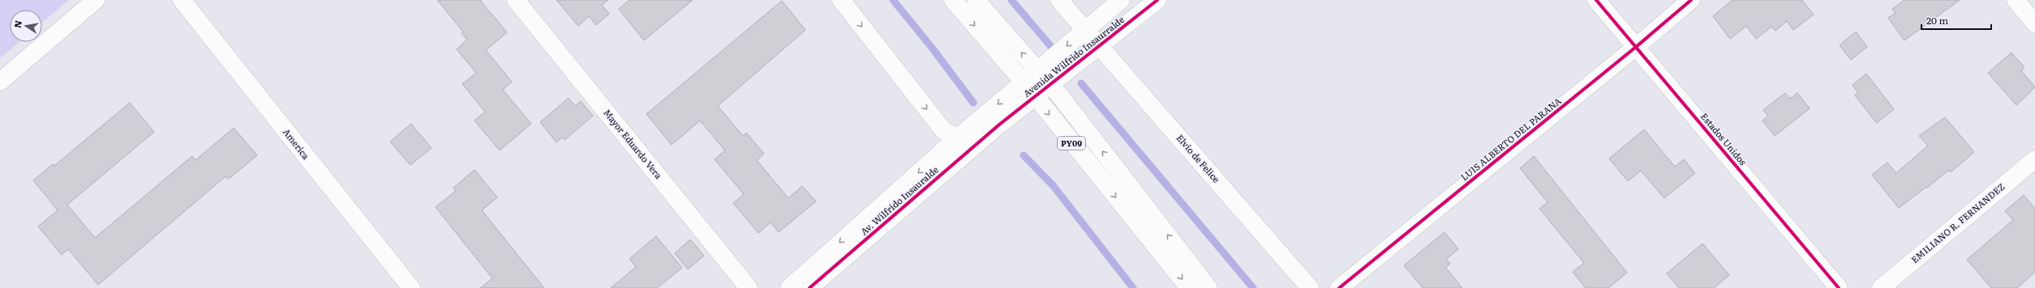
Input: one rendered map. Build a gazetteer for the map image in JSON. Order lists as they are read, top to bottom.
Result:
{
  "streets": {
    "main road": [
      "Avenida Wilfrido Insaurralde",
      "LUIS ALBERTO DEL PARANA",
      "Estados Unidos",
      "PY09",
      "America",
      "Mayor Eduardo Vera",
      "Elvio de Felice",
      "Av. Wilfrido Insauralde",
      "EMILIANO R. FERNANDEZ"
    ]
  },
  "crossings": [
    ["Avenida Wilfrido Insaurralde", "PY09"],
    ["Avenida Wilfrido Insaurralde", "Elvio de Felice"],
    ["Avenida Wilfrido Insaurralde", "Av. Wilfrido Insauralde"],
    ["LUIS ALBERTO DEL PARANA", "Estados Unidos"]
  ],
  "scale_bar": "20 m",
  "north": "left"
}
